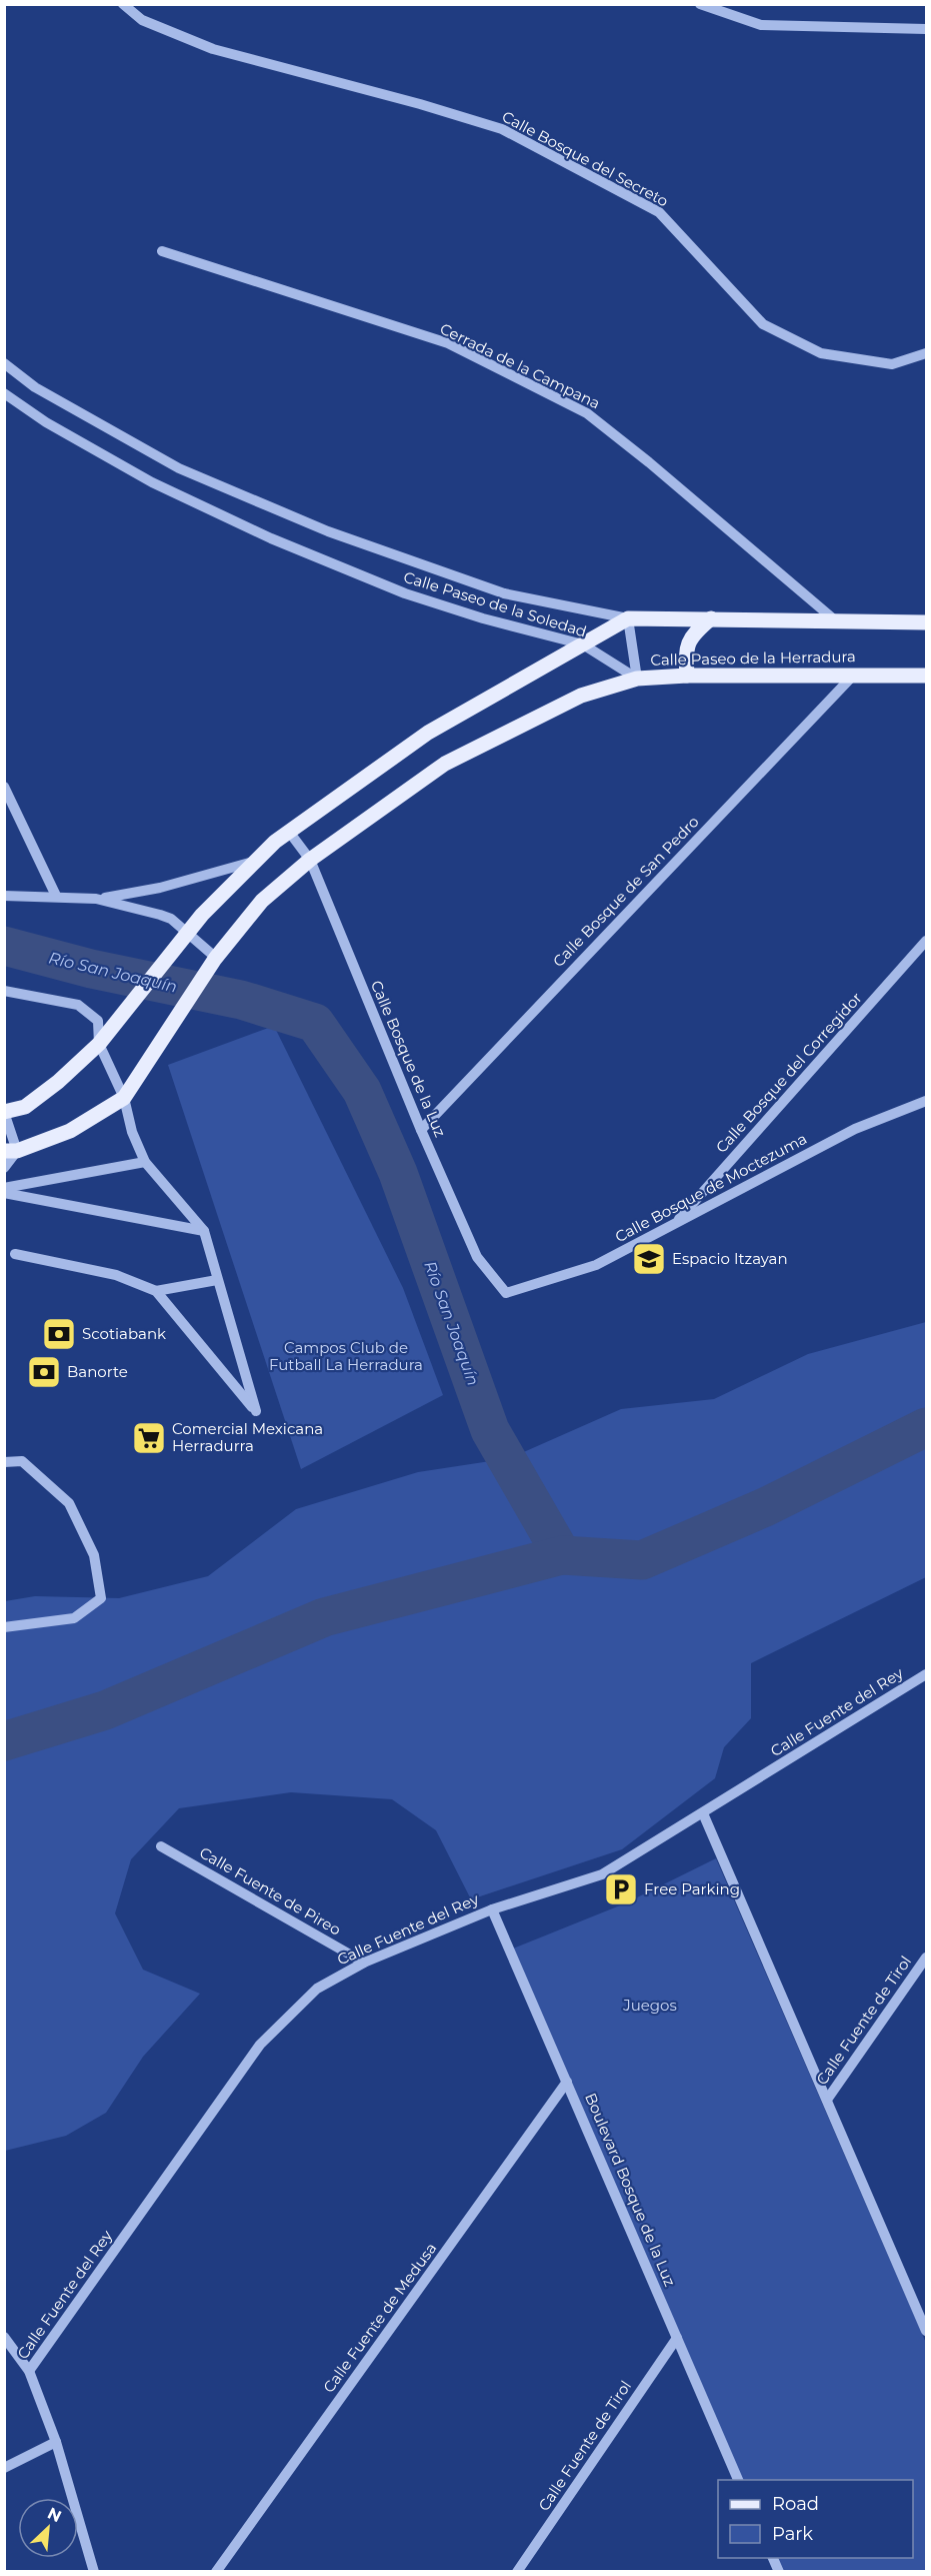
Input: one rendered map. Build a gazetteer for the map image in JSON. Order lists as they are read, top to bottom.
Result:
{
  "streets": {
    "main road": ["Calle Paseo de la Herradura"],
    "street": [
      "Calle Bosque del Secreto",
      "Cerrada de la Campana",
      "Calle Paseo de la Soledad",
      "Calle Bosque de San Pedro",
      "Calle Bosque de la Luz",
      "Calle Bosque del Corregidor",
      "Calle Bosque de Moctezuma",
      "Calle Fuente del Rey",
      "Calle Fuente de Pireo",
      "Calle Fuente de Tirol",
      "Boulevard Bosque de la Luz",
      "Calle Fuente de Medusa"
    ]
  },
  "crossings": [
    ["Calle Paseo de la Soledad", "Calle Paseo de la Herradura"],
    ["Calle Paseo de la Herradura", "Calle Bosque de San Pedro"],
    ["Calle Paseo de la Herradura", "Calle Bosque de la Luz"],
    ["Calle Bosque de San Pedro", "Calle Bosque de la Luz"],
    ["Calle Bosque de la Luz", "Calle Bosque de Moctezuma"],
    ["Calle Bosque del Corregidor", "Calle Bosque de Moctezuma"],
    ["Calle Fuente del Rey", "Calle Fuente de Pireo"],
    ["Calle Fuente del Rey", "Boulevard Bosque de la Luz"],
    ["Calle Fuente de Tirol", "Boulevard Bosque de la Luz"],
    ["Boulevard Bosque de la Luz", "Calle Fuente de Medusa"]
  ],
  "water": ["Río San Joaquín"],
  "parks": ["Campos Club de Futball La Herradura", "Juegos"],
  "places": {
    "school or university": ["Espacio Itzayan"],
    "bank": ["Scotiabank", "Banorte"],
    "supermarket": ["Comercial Mexicana Herradurra"],
    "parking": ["Free Parking"]
  },
  "legend": ["Road", "Park"],
  "north": "top right"
}
